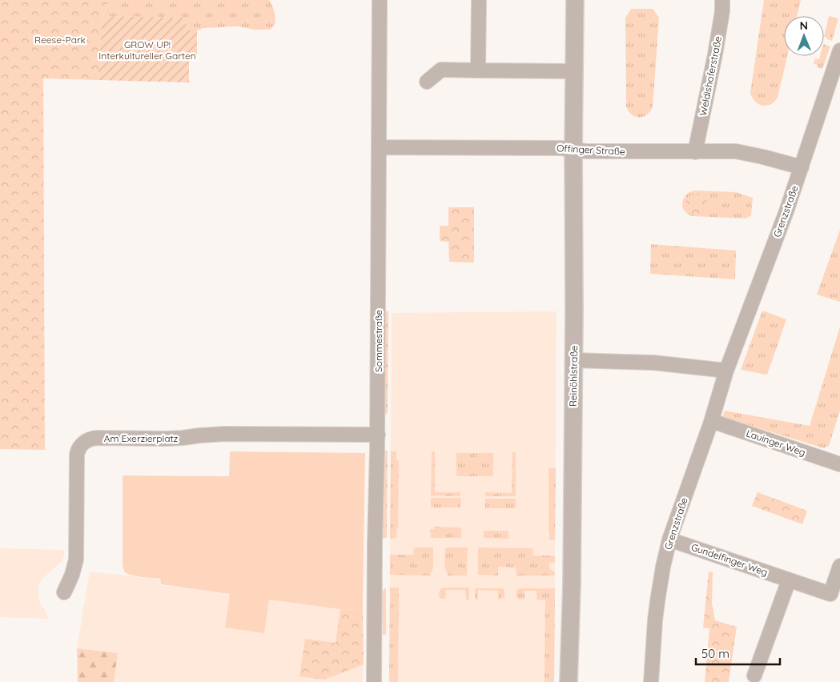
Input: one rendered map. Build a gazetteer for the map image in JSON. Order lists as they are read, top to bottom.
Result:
{
  "streets": {
    "street": [
      "Weldishoferstraße",
      "Offinger Straße",
      "Grenzstraße",
      "Sommestraße",
      "Reinöhlstraße",
      "Am Exerzierplatz",
      "Lauinger Weg",
      "Gundelfinger Weg"
    ]
  },
  "crossings": [
    ["Weldishoferstraße", "Offinger Straße"],
    ["Offinger Straße", "Grenzstraße"],
    ["Offinger Straße", "Sommestraße"],
    ["Offinger Straße", "Reinöhlstraße"],
    ["Grenzstraße", "Lauinger Weg"],
    ["Grenzstraße", "Gundelfinger Weg"],
    ["Sommestraße", "Am Exerzierplatz"]
  ],
  "parks": ["Reese-Park", "GROW UP! Interkultureller Garten"],
  "scale_bar": "50 m",
  "north": "top"
}
